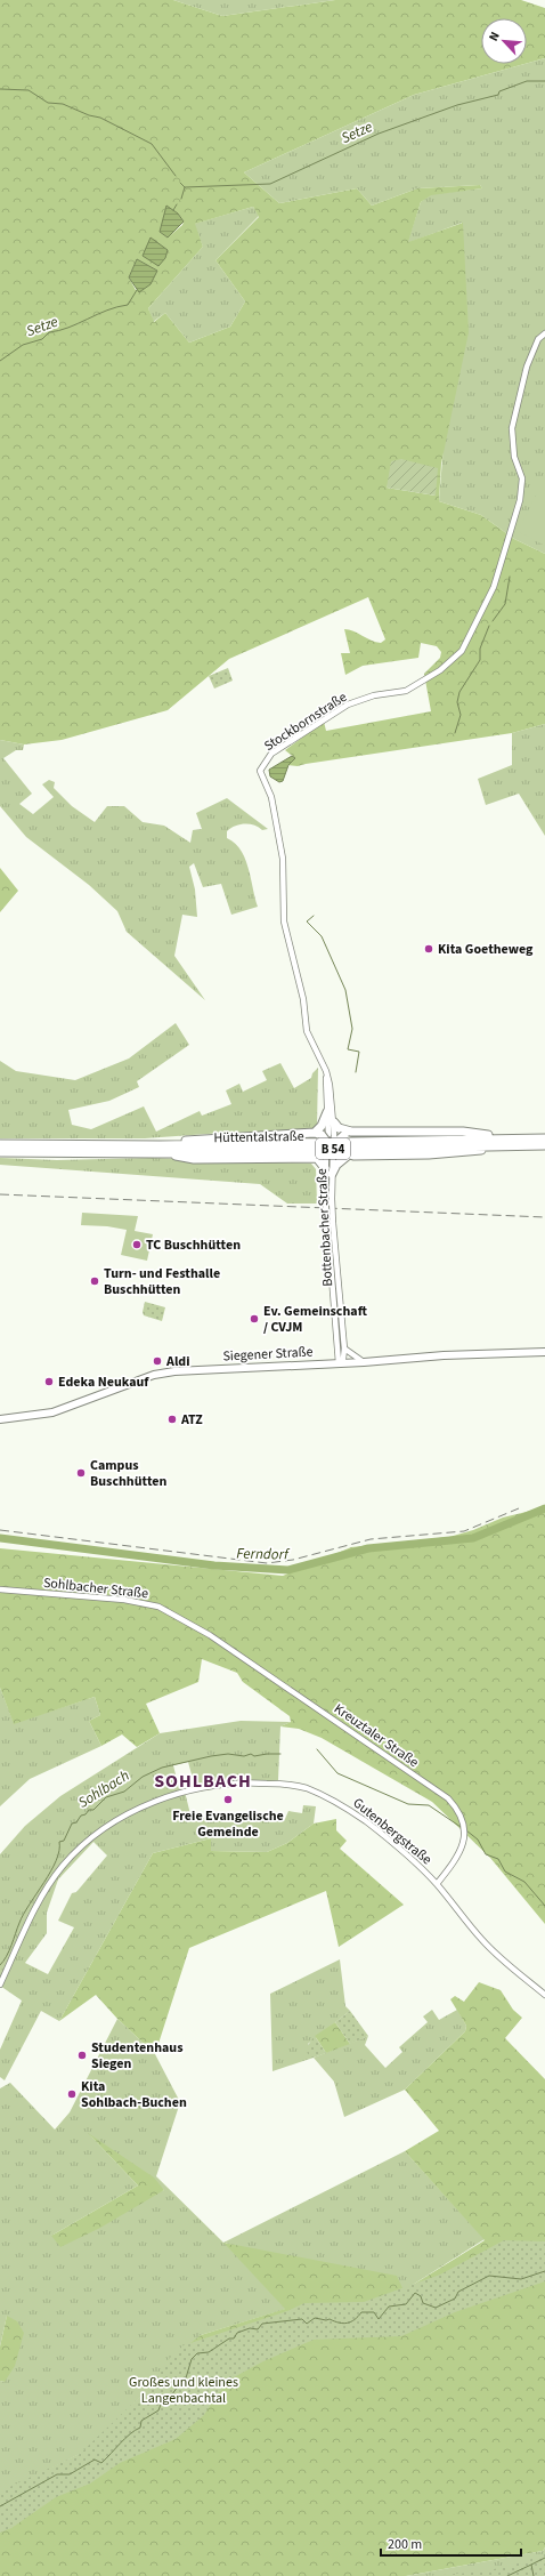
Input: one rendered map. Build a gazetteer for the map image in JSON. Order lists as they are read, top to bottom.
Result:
{
  "streets": {
    "highway": ["Hüttentalstraße", "B 54"],
    "main road": ["Siegener Straße"],
    "street": [
      "Stockbornstraße",
      "Bottenbacher Straße",
      "Sohlbacher Straße",
      "Kreuztaler Straße",
      "Gutenbergstraße"
    ]
  },
  "crossings": [
    ["Stockbornstraße", "Bottenbacher Straße"],
    ["Bottenbacher Straße", "Siegener Straße"],
    ["Sohlbacher Straße", "Kreuztaler Straße"],
    ["Kreuztaler Straße", "Gutenbergstraße"]
  ],
  "districts": ["SOHLBACH"],
  "water": ["Setze", "Ferndorf", "Sohlbach"],
  "parks": ["Großes und kleines Langenbachtal"],
  "places": [
    "Kita Goetheweg",
    "TC Buschhütten",
    "Turn- und Festhalle Buschhütten",
    "Ev. Gemeinschaft / CVJM",
    "Aldi",
    "Edeka Neukauf",
    "ATZ",
    "Campus Buschhütten",
    "Freie Evangelische Gemeinde",
    "Studentenhaus Siegen",
    "Kita Sohlbach-Buchen"
  ],
  "scale_bar": "200 m",
  "north": "top left"
}
